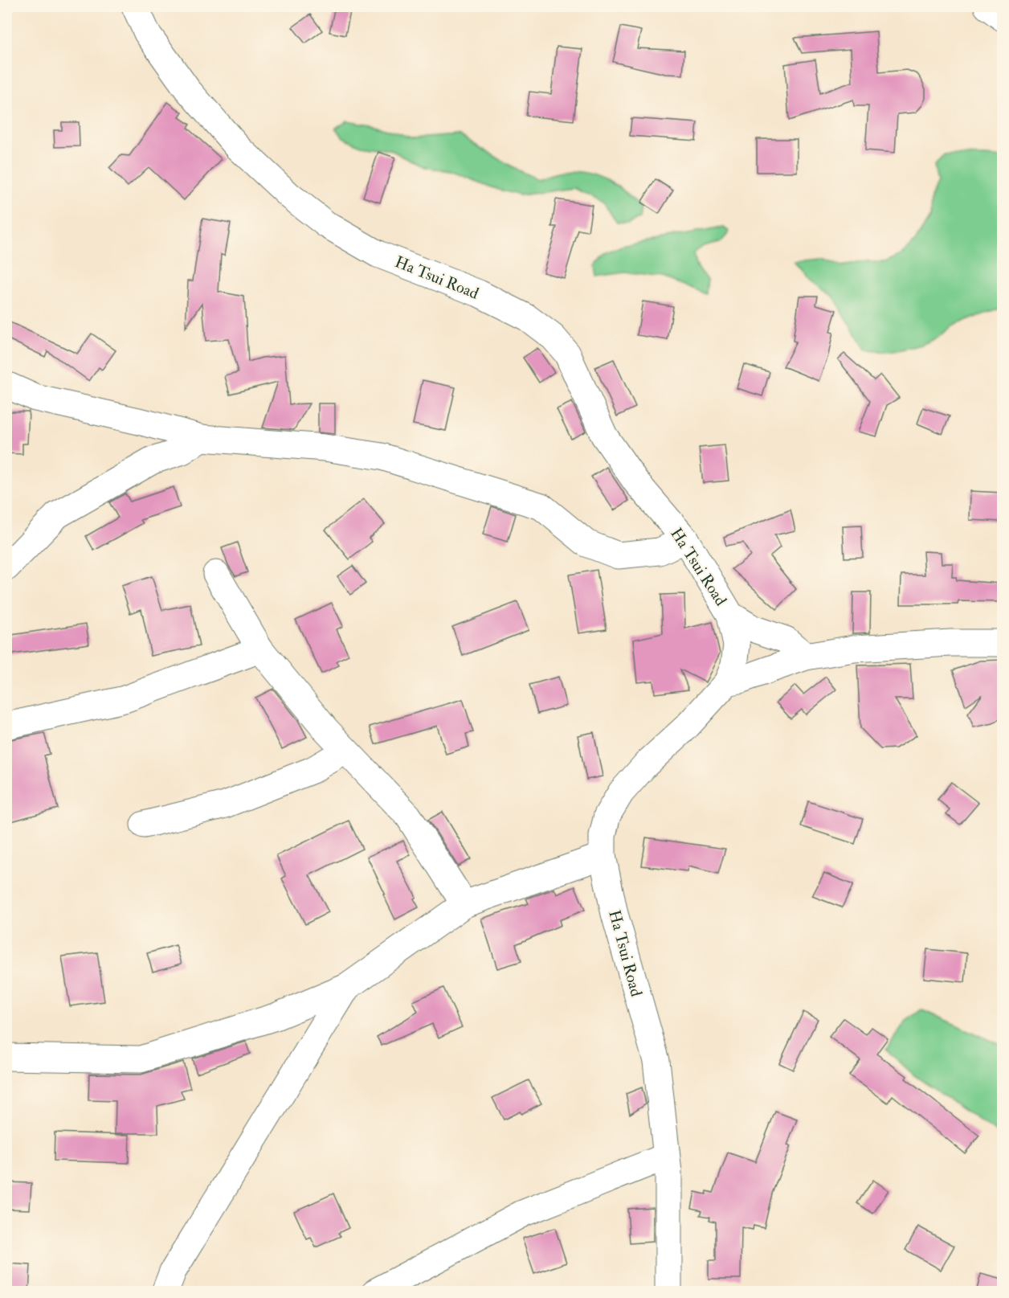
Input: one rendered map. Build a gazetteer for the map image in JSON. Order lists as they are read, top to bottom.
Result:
{
  "streets": {
    "street": ["Ha Tsui Road"]
  }
}
